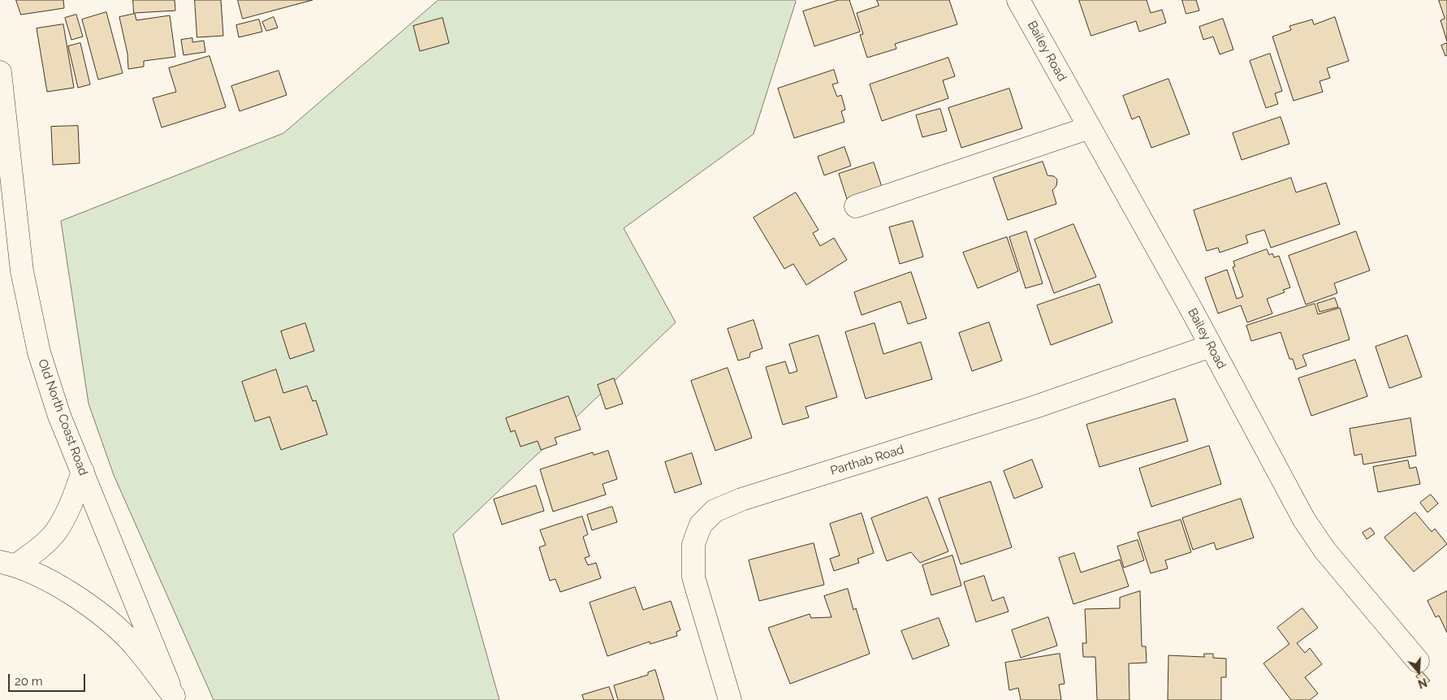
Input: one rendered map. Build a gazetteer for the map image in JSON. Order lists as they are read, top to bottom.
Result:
{
  "streets": {
    "street": ["Bailey Road", "Old North Coast Road", "Parthab Road"]
  },
  "crossings": [
    ["Bailey Road", "Parthab Road"]
  ],
  "scale_bar": "20 m",
  "north": "bottom"
}
